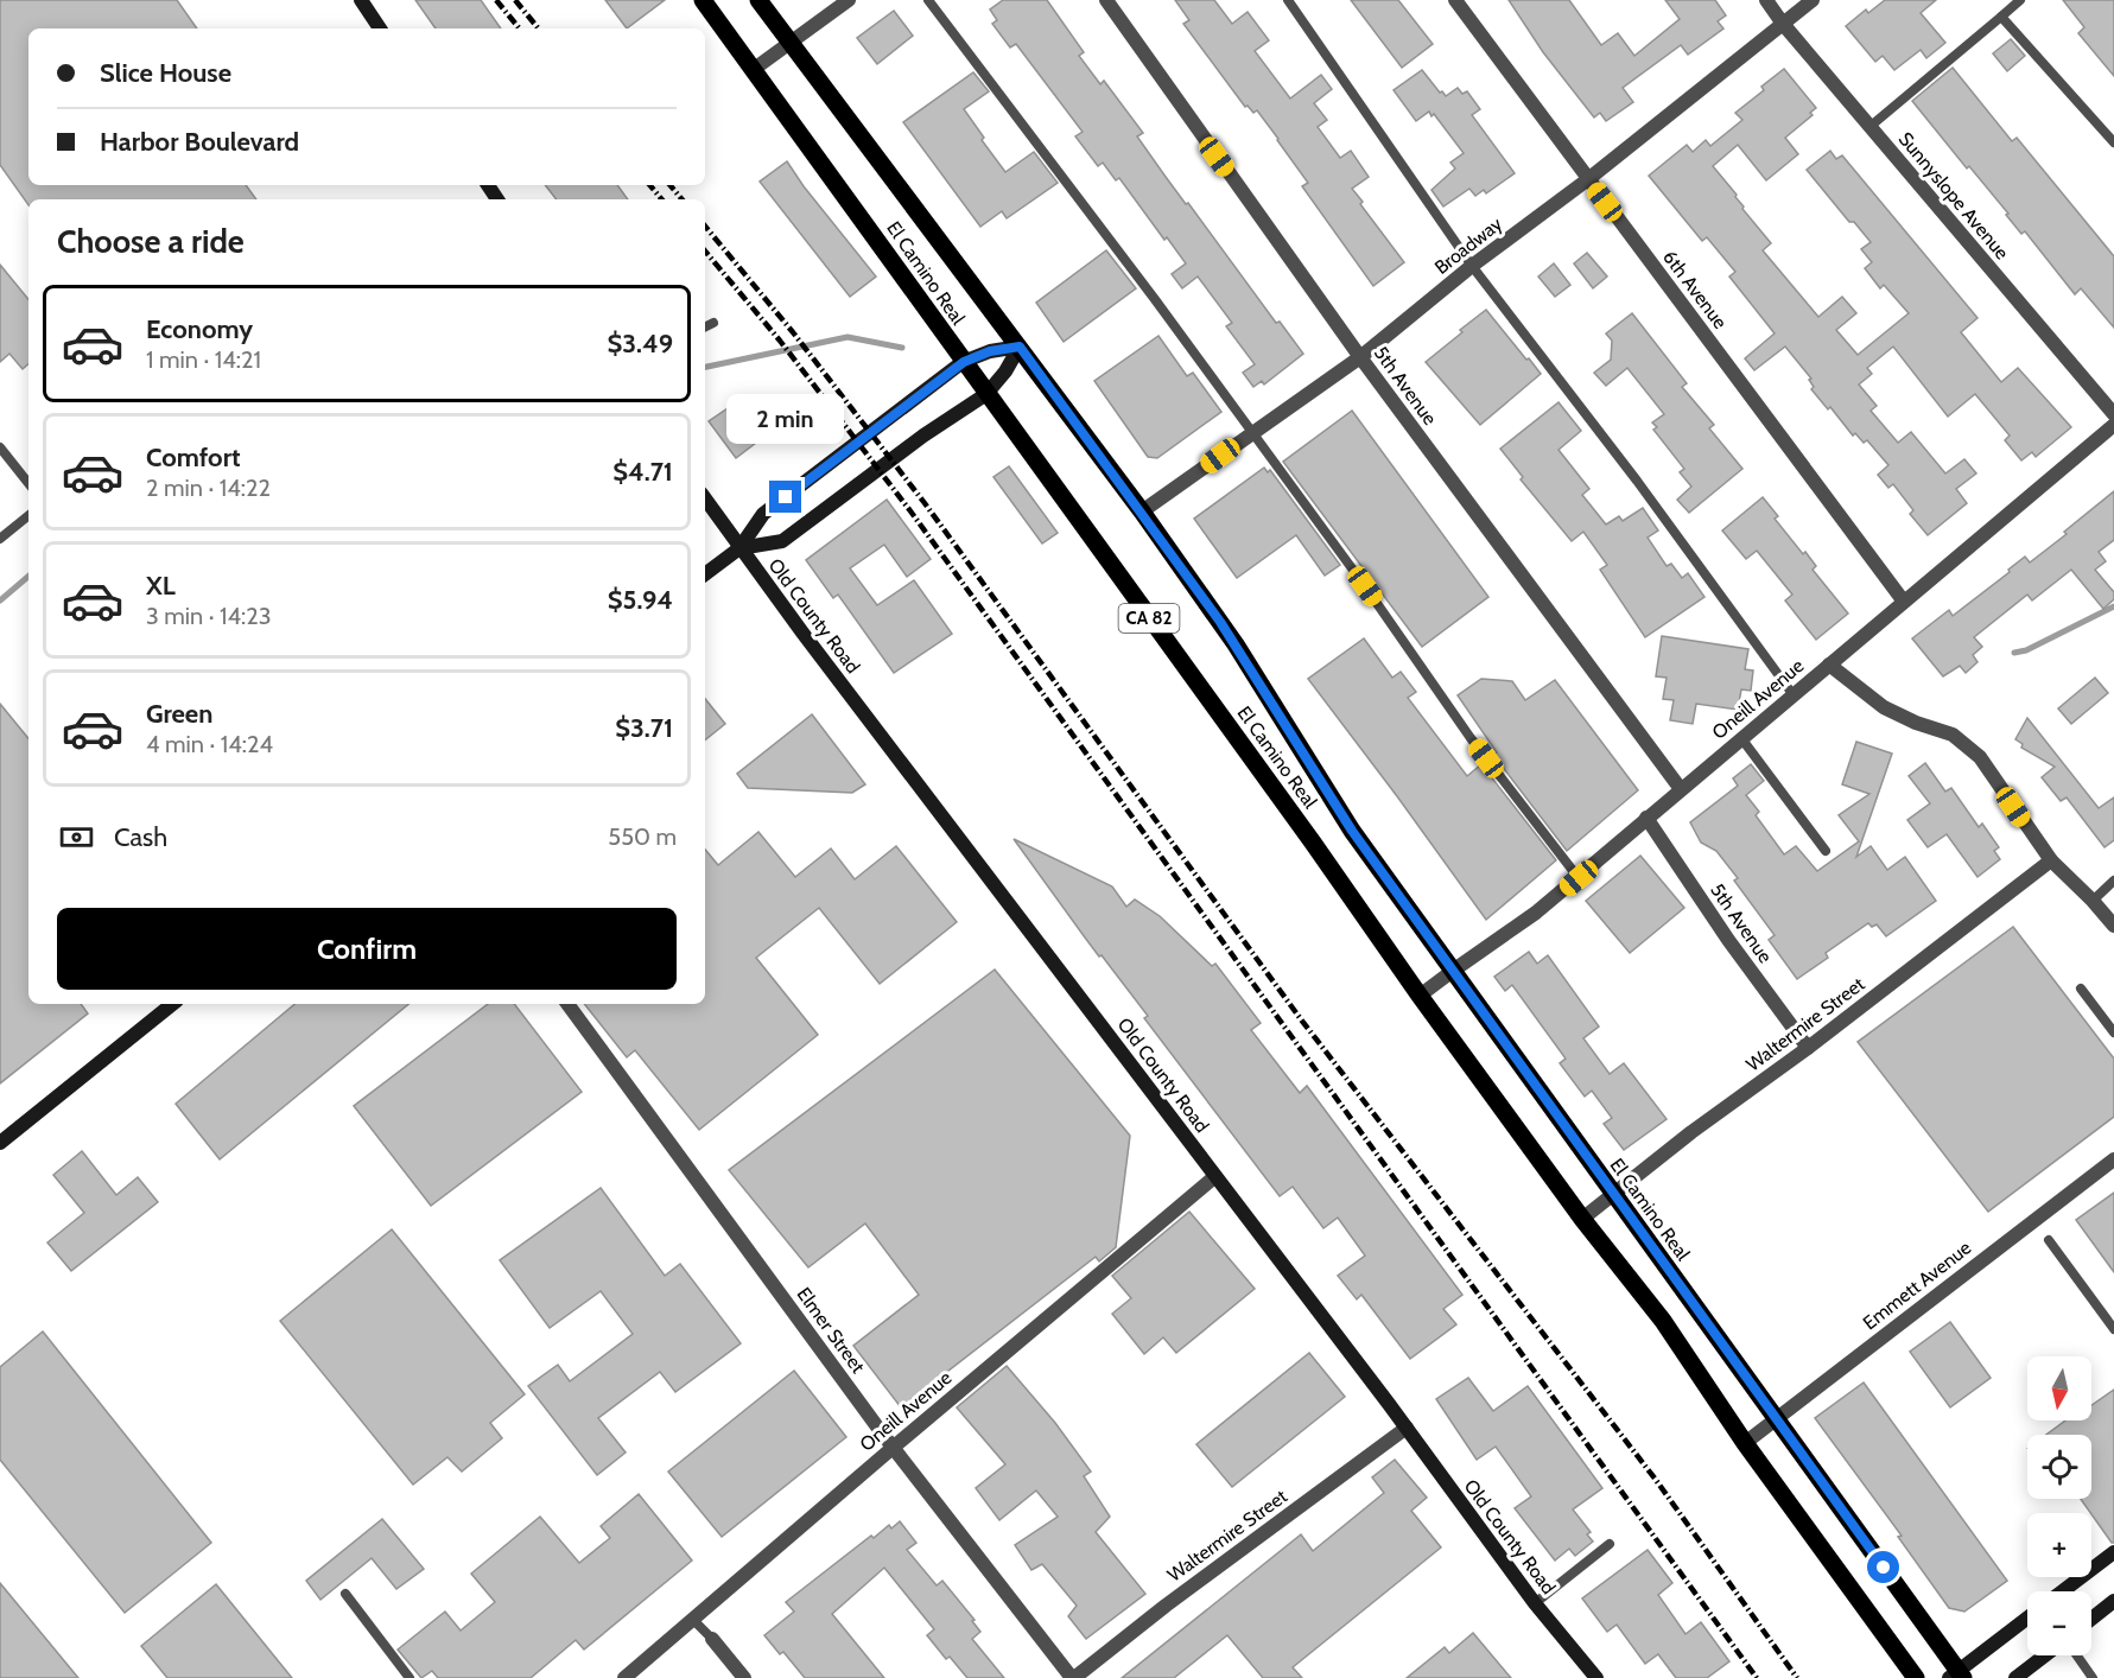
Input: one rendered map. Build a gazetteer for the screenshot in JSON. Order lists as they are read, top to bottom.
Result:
{
  "streets": {
    "main road": ["El Camino Real", "Old County Road", "CA 82"],
    "street": [
      "Sunnyslope Avenue",
      "Broadway",
      "6th Avenue",
      "5th Avenue",
      "Oneill Avenue",
      "Waltermire Street",
      "Emmett Avenue",
      "Elmer Street"
    ]
  },
  "crossings": [
    ["Sunnyslope Avenue", "Broadway"],
    ["Broadway", "El Camino Real"],
    ["Broadway", "6th Avenue"],
    ["Broadway", "5th Avenue"],
    ["El Camino Real", "Oneill Avenue"],
    ["El Camino Real", "Waltermire Street"],
    ["El Camino Real", "Emmett Avenue"],
    ["6th Avenue", "Oneill Avenue"],
    ["5th Avenue", "Oneill Avenue"],
    ["5th Avenue", "Waltermire Street"],
    ["Old County Road", "Oneill Avenue"],
    ["Old County Road", "Waltermire Street"],
    ["Oneill Avenue", "Elmer Street"],
    ["Waltermire Street", "Elmer Street"]
  ],
  "north": "bottom",
  "page": {
    "banner": ["Slice House", "Harbor Boulevard"],
    "heading": "Choose a ride",
    "list": [
      {
        "name": "Economy",
        "note": "1 min · 14:21",
        "value": "$3.49"
      },
      {
        "name": "Comfort",
        "note": "2 min · 14:22",
        "value": "$4.71"
      },
      {
        "name": "XL",
        "note": "3 min · 14:23",
        "value": "$5.94"
      },
      {
        "name": "Green",
        "note": "4 min · 14:24",
        "value": "$3.71"
      }
    ],
    "bubble": "2 min",
    "pay": ["Cash", "550 m"],
    "buttons": "Confirm",
    "map_buttons": ["+", "−"]
  }
}
